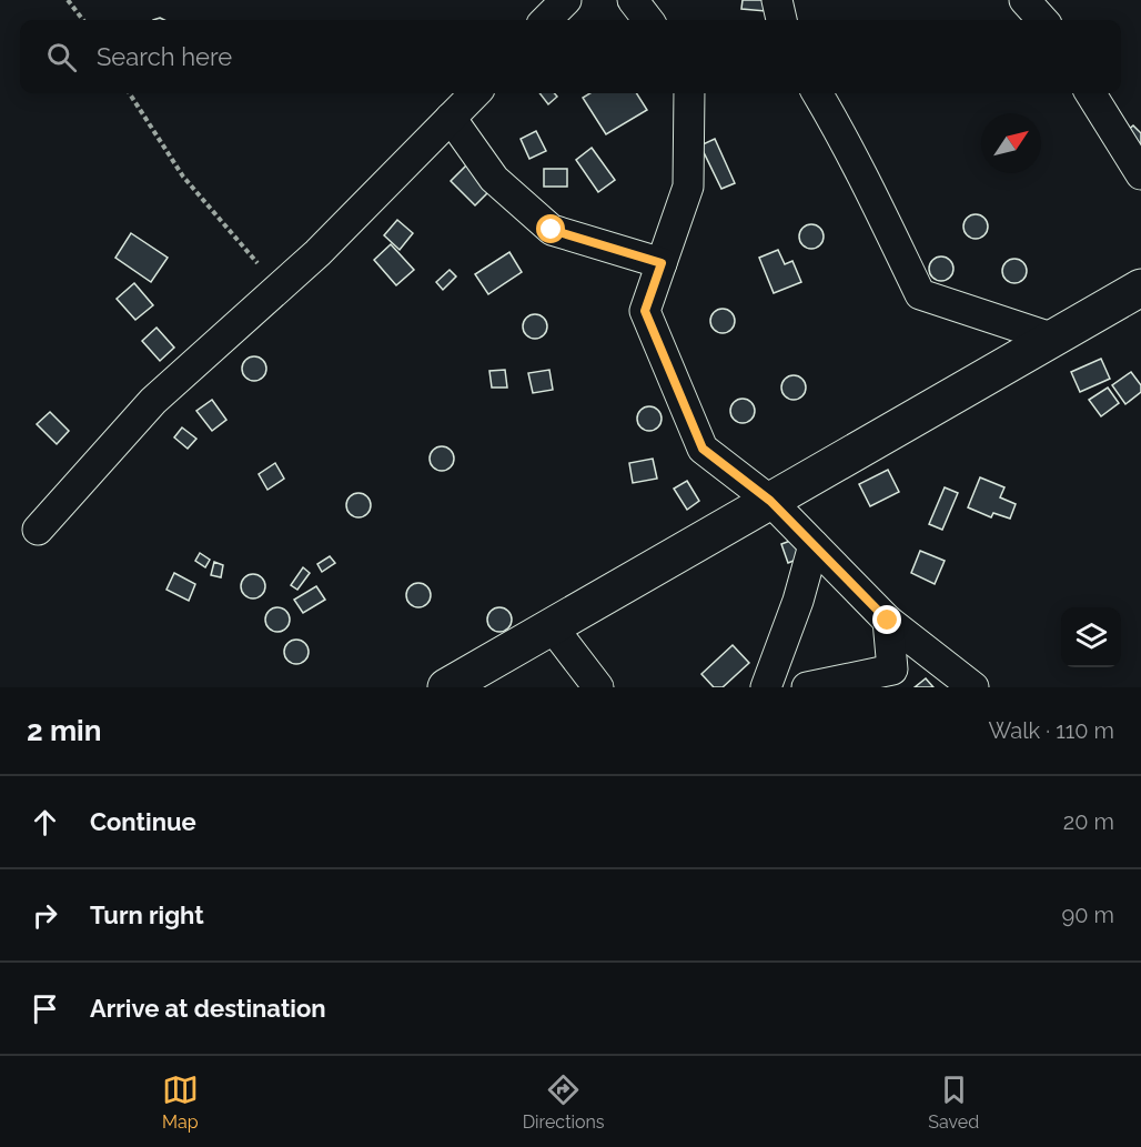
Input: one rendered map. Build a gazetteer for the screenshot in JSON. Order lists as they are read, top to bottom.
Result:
{
  "north": "top right",
  "page": {
    "search": "Search here",
    "heading": ["2 min", "Walk · 110 m"],
    "list": [
      ["Continue", "20 m"],
      ["Turn right", "90 m"],
      "Arrive at destination"
    ],
    "nav": ["Map", "Directions", "Saved"]
  }
}
